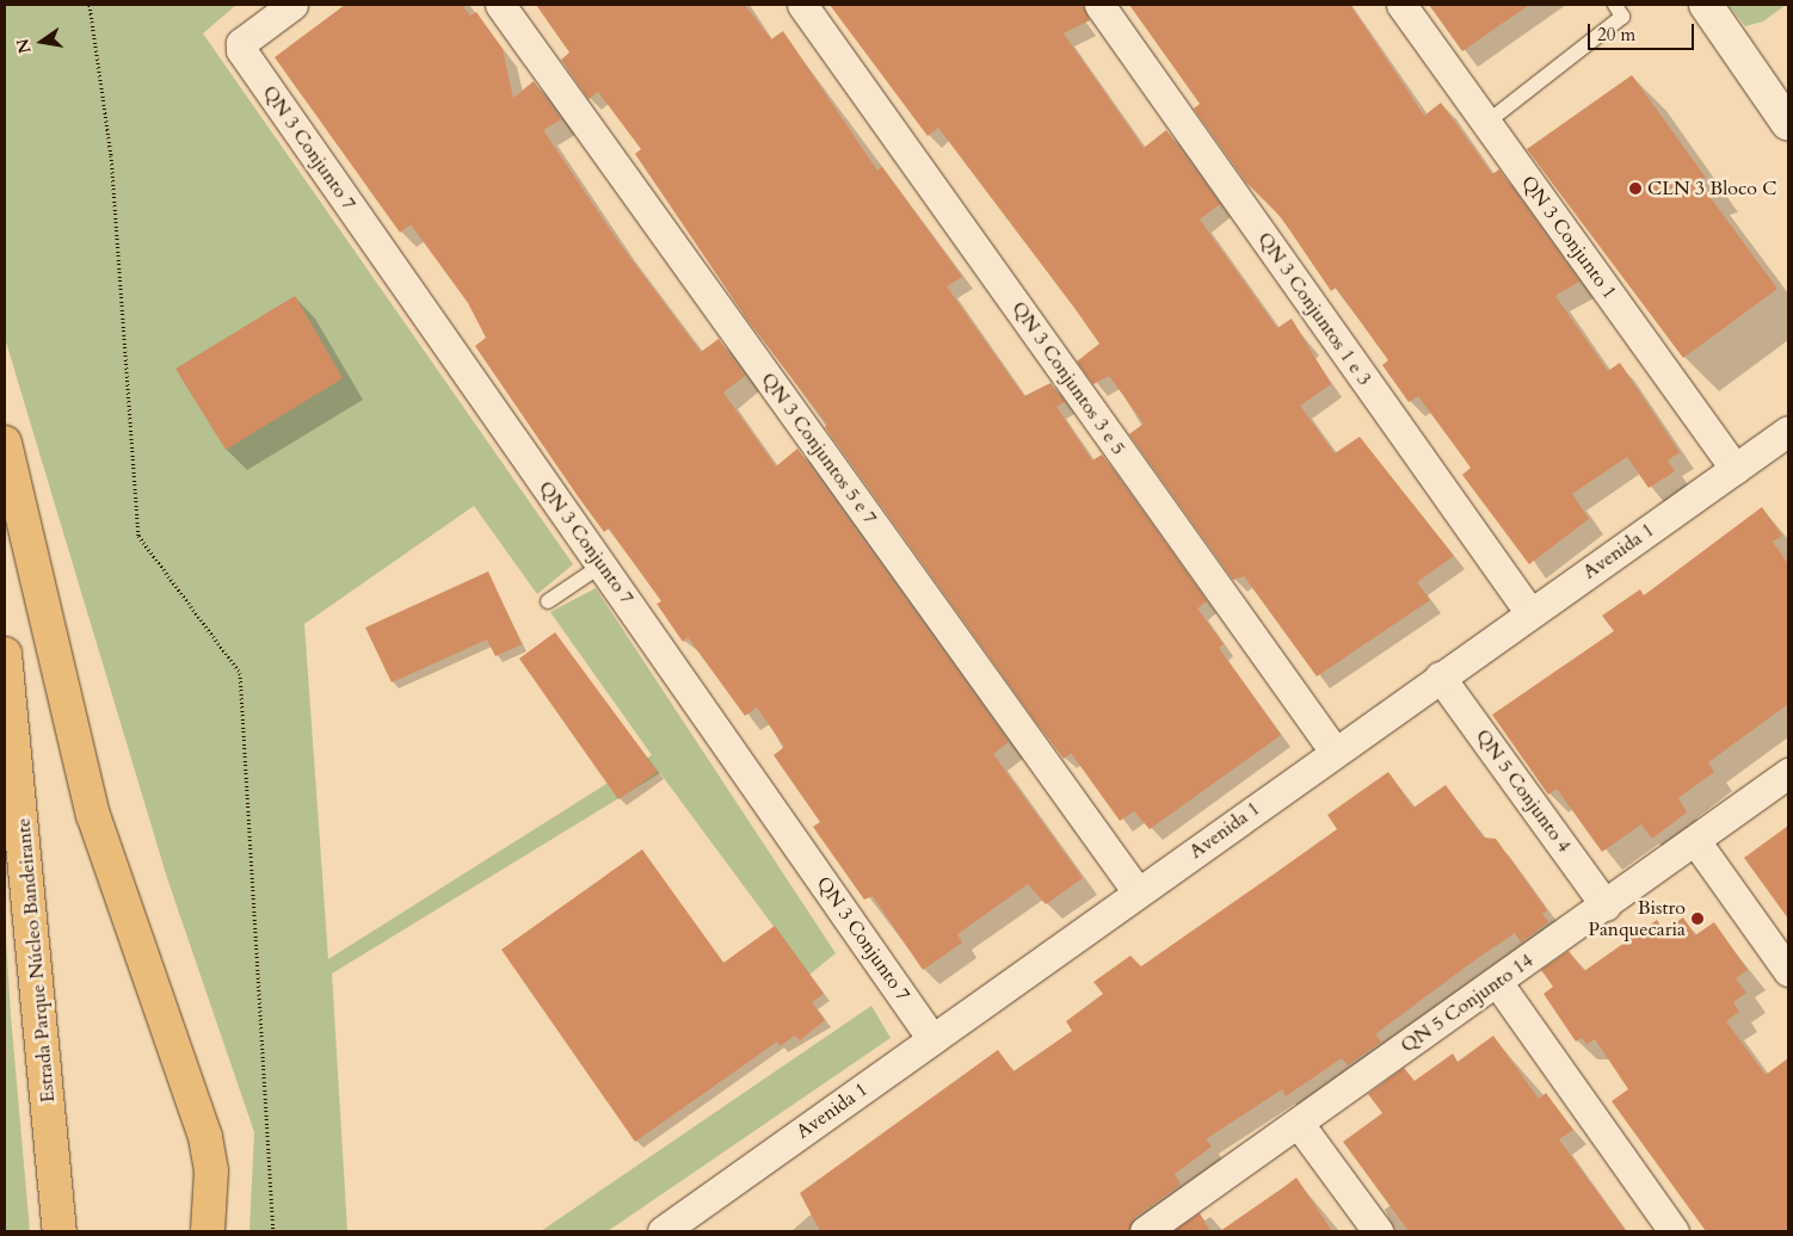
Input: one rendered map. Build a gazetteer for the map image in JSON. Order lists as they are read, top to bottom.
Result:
{
  "streets": {
    "highway": ["Estrada Parque Núcleo Bandeirante"],
    "street": [
      "QN 3 Conjunto 7",
      "QN 3 Conjunto 1",
      "QN 3 Conjuntos 1 e 3",
      "QN 3 Conjuntos 3 e 5",
      "QN 3 Conjuntos 5 e 7",
      "Avenida 1",
      "QN 5 Conjunto 4",
      "QN 5 Conjunto 14"
    ]
  },
  "crossings": [
    ["QN 3 Conjunto 7", "Avenida 1"],
    ["QN 3 Conjunto 1", "Avenida 1"],
    ["QN 3 Conjuntos 1 e 3", "Avenida 1"],
    ["QN 3 Conjuntos 3 e 5", "Avenida 1"],
    ["QN 3 Conjuntos 5 e 7", "Avenida 1"],
    ["Avenida 1", "QN 5 Conjunto 4"],
    ["QN 5 Conjunto 4", "QN 5 Conjunto 14"]
  ],
  "places": ["CLN 3 Bloco C", "Bistro Panquecaria"],
  "scale_bar": "20 m",
  "north": "left"
}
